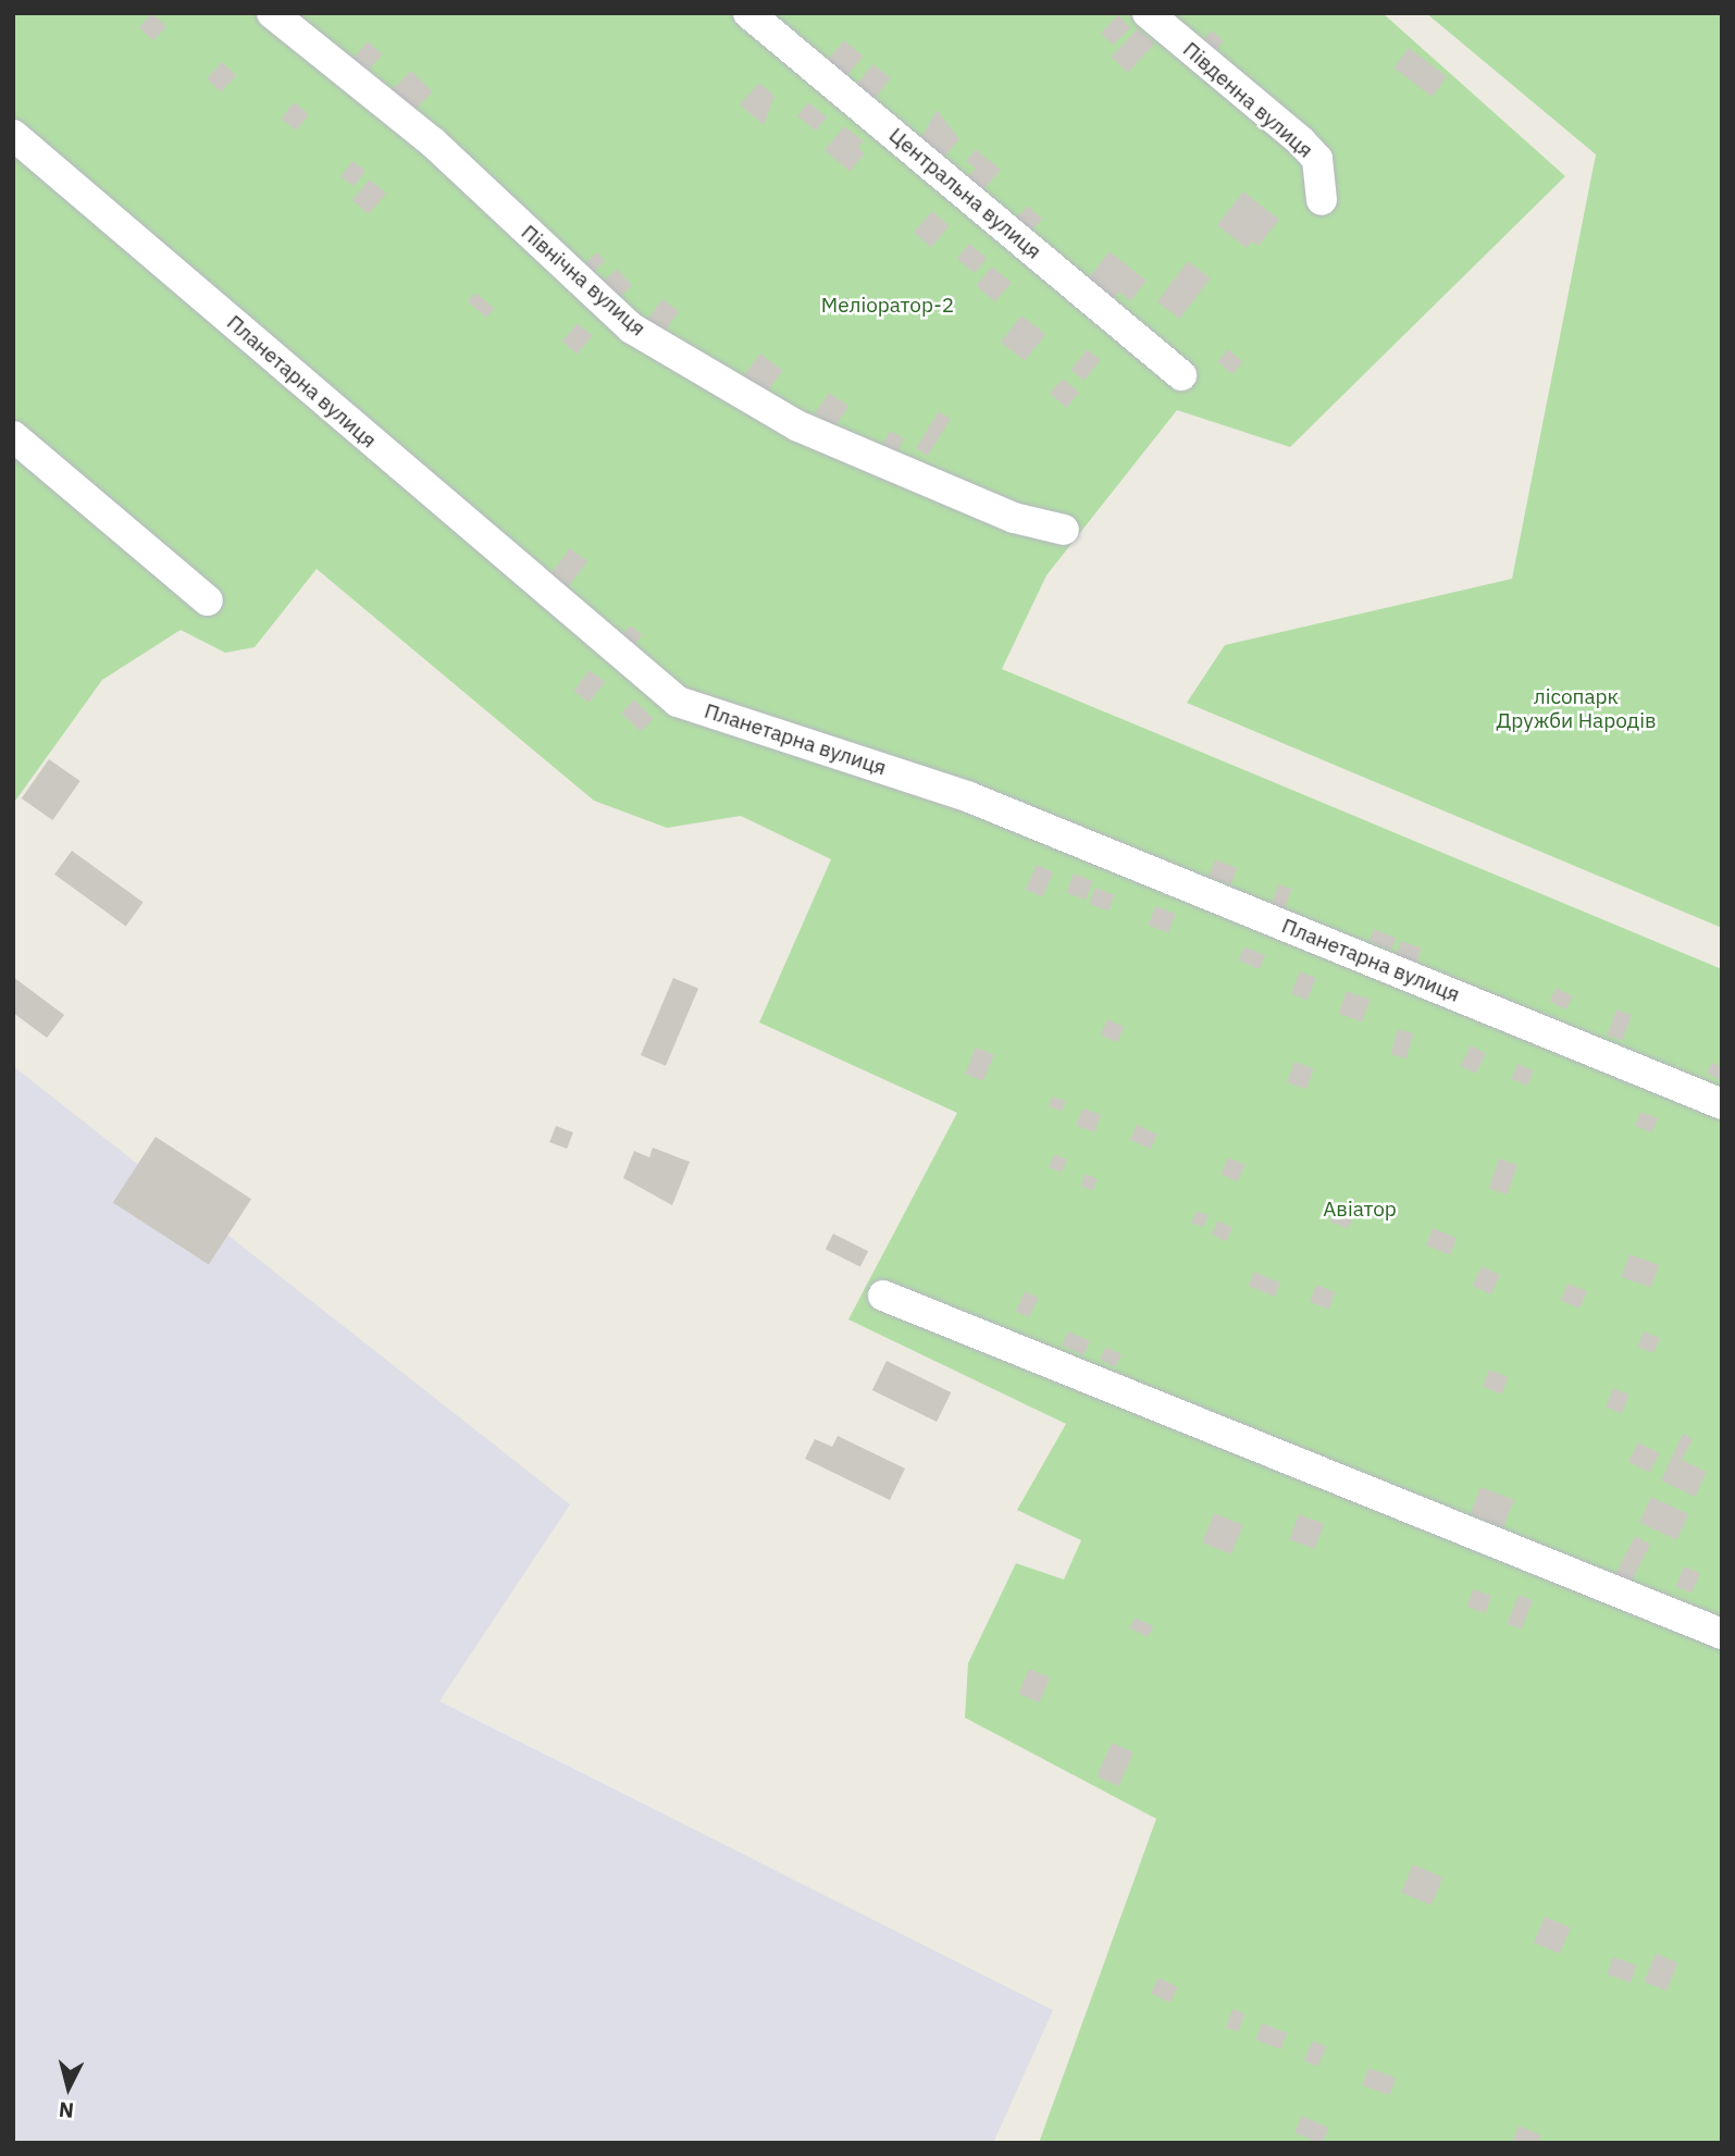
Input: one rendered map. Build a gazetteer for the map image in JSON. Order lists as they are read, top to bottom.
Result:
{
  "streets": {
    "street": [
      "Південна вулиця",
      "Центральна вулиця",
      "Північна вулиця",
      "Планетарна вулиця"
    ]
  },
  "parks": ["Меліоратор-2", "лісопарк Дружби Народів", "Авіатор"],
  "north": "bottom"
}
